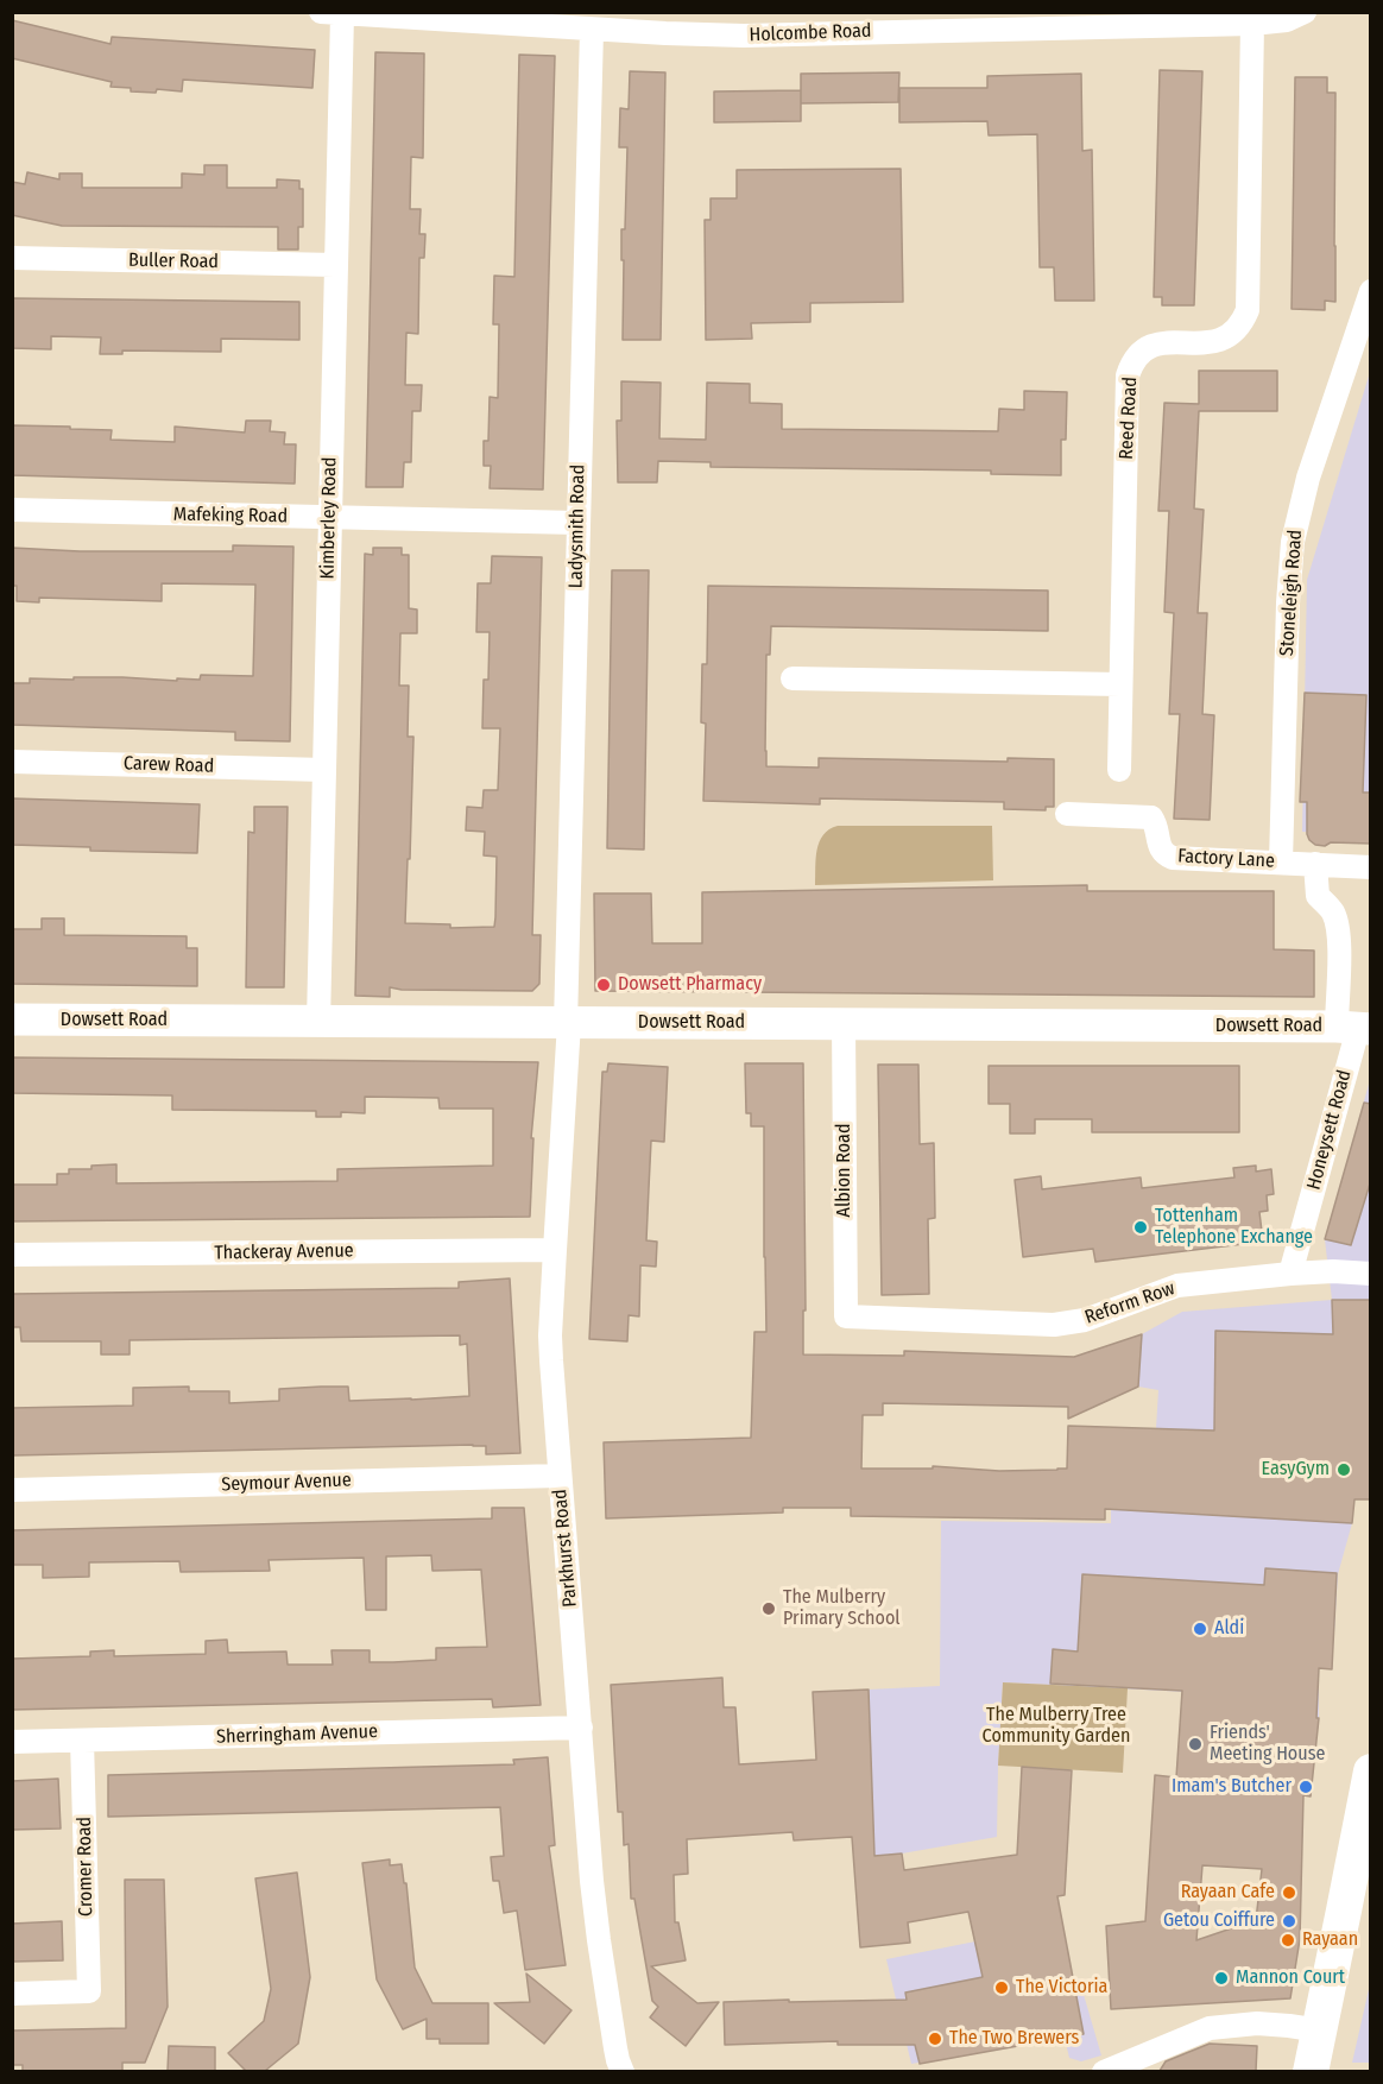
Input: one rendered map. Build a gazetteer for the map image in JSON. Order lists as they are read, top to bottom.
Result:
{
  "streets": {
    "street": [
      "Holcombe Road",
      "Buller Road",
      "Reed Road",
      "Mafeking Road",
      "Kimberley Road",
      "Ladysmith Road",
      "Stoneleigh Road",
      "Carew Road",
      "Factory Lane",
      "Dowsett Road",
      "Honeysett Road",
      "Albion Road",
      "Thackeray Avenue",
      "Reform Row",
      "Seymour Avenue",
      "Parkhurst Road",
      "Sherringham Avenue",
      "Cromer Road"
    ]
  },
  "crossings": [
    ["Holcombe Road", "Reed Road"],
    ["Holcombe Road", "Kimberley Road"],
    ["Holcombe Road", "Ladysmith Road"],
    ["Buller Road", "Kimberley Road"],
    ["Mafeking Road", "Kimberley Road"],
    ["Mafeking Road", "Ladysmith Road"],
    ["Kimberley Road", "Carew Road"],
    ["Kimberley Road", "Dowsett Road"],
    ["Ladysmith Road", "Dowsett Road"],
    ["Ladysmith Road", "Parkhurst Road"],
    ["Stoneleigh Road", "Factory Lane"],
    ["Factory Lane", "Honeysett Road"],
    ["Dowsett Road", "Honeysett Road"],
    ["Dowsett Road", "Albion Road"],
    ["Dowsett Road", "Parkhurst Road"],
    ["Honeysett Road", "Reform Row"],
    ["Albion Road", "Reform Row"],
    ["Thackeray Avenue", "Parkhurst Road"],
    ["Seymour Avenue", "Parkhurst Road"],
    ["Parkhurst Road", "Sherringham Avenue"],
    ["Sherringham Avenue", "Cromer Road"]
  ],
  "parks": ["The Mulberry Tree Community Garden"],
  "places": [
    "Dowsett Pharmacy",
    "Tottenham Telephone Exchange",
    "EasyGym",
    "The Mulberry Primary School",
    "Aldi",
    "Friends' Meeting House",
    "Imam's Butcher",
    "Rayaan Cafe",
    "Getou Coiffure",
    "Rayaan",
    "Mannon Court",
    "The Victoria",
    "The Two Brewers"
  ]
}
